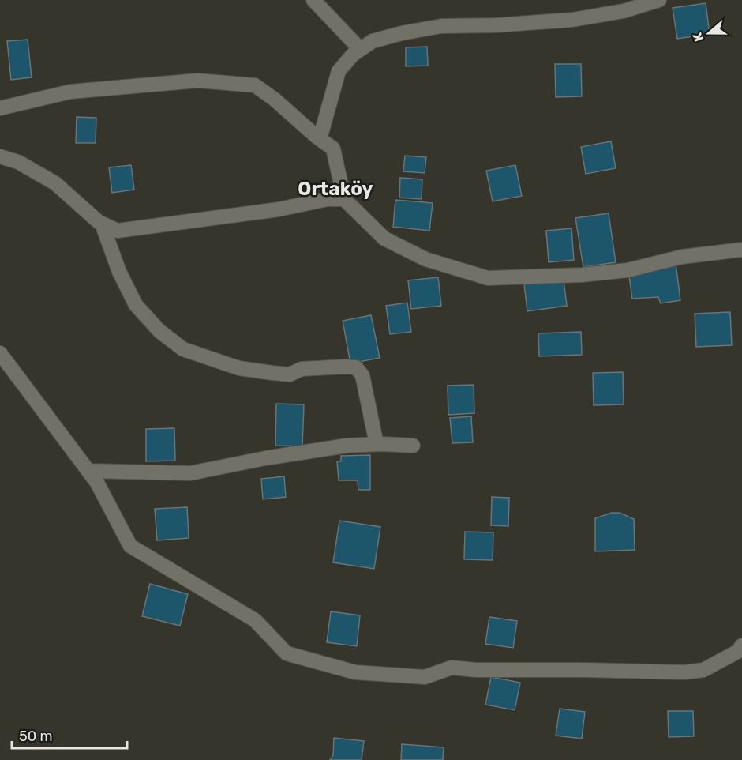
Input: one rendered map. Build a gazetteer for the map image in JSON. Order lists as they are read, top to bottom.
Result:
{
  "districts": ["Ortaköy"],
  "scale_bar": "50 m",
  "north": "left"
}
